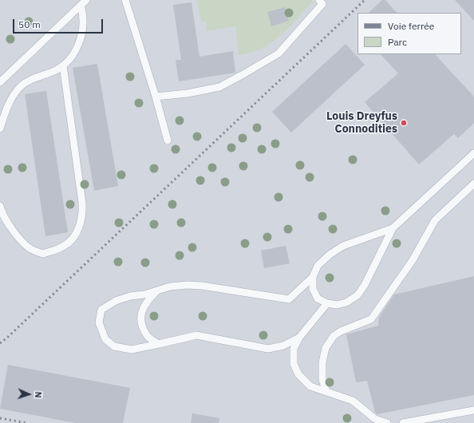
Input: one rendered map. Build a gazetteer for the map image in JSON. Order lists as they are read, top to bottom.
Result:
{
  "places": ["Louis Dreyfus Connodities"],
  "legend": ["Voie ferrée", "Parc"],
  "scale_bar": "50 m",
  "north": "right"
}
